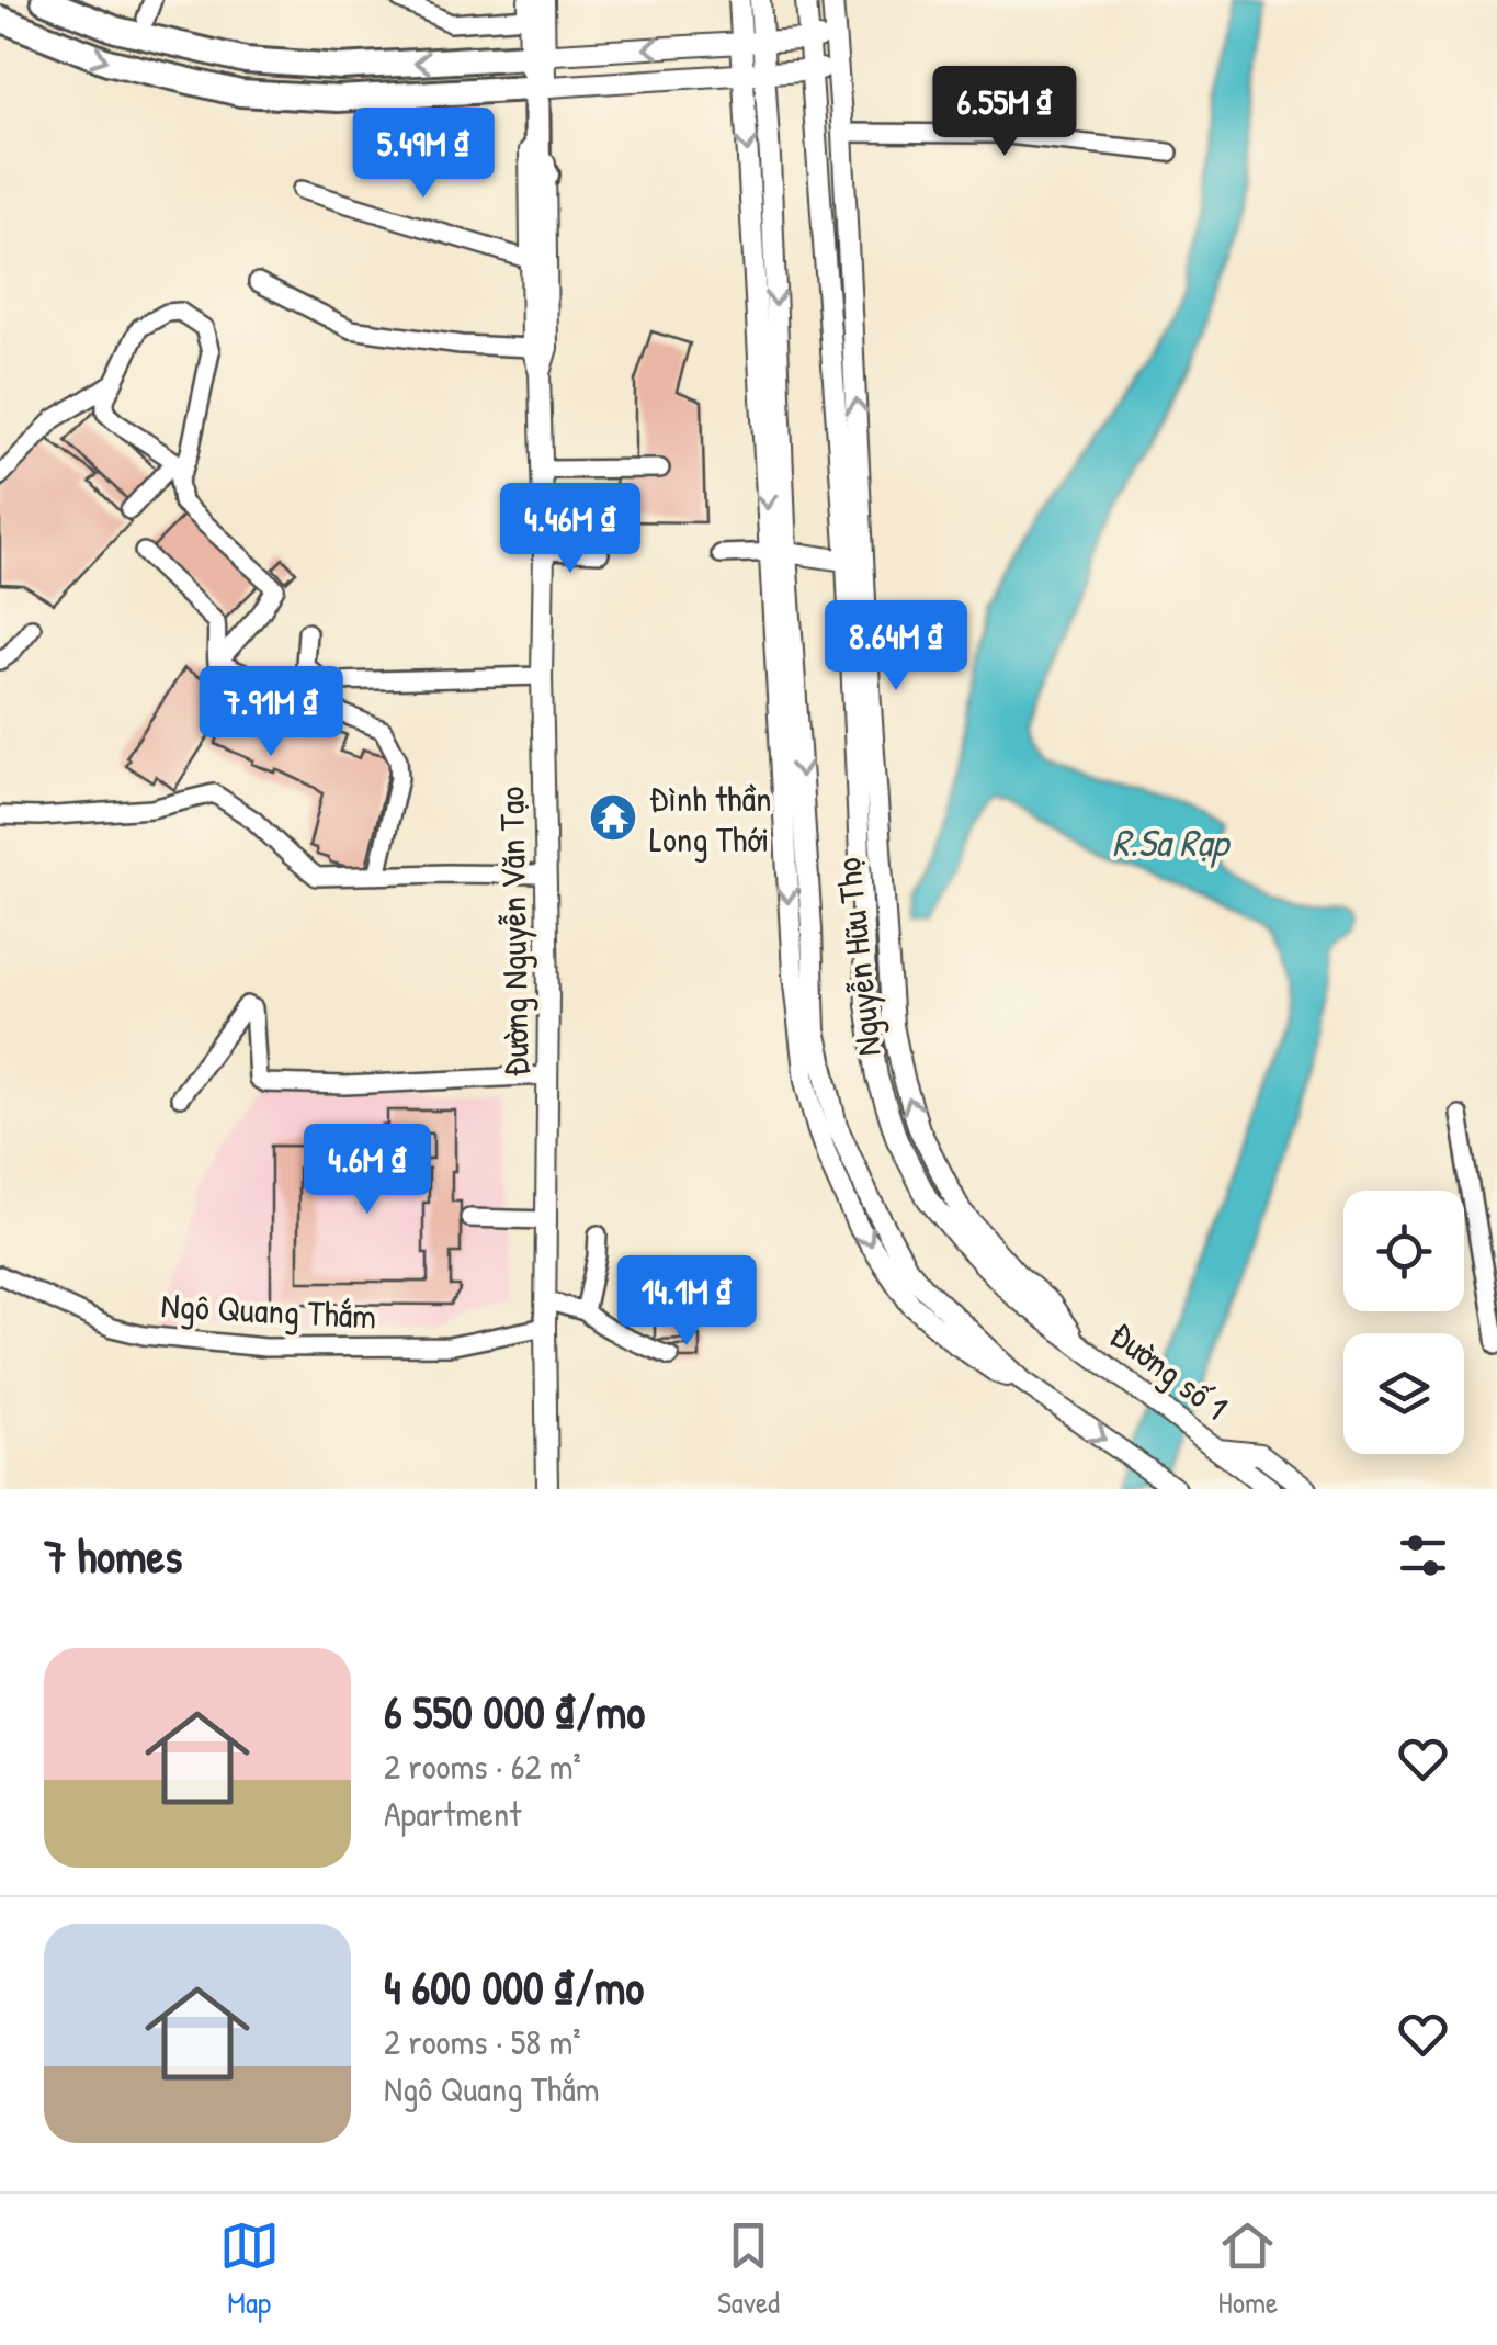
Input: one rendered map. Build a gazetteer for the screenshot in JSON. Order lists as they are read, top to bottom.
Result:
{
  "streets": {
    "main road": ["Đường Nguyễn Văn Tạo", "Nguyễn Hữu Thọ", "Đường số 1"],
    "street": ["Ngô Quang Thắm"]
  },
  "crossings": [
    ["Đường Nguyễn Văn Tạo", "Ngô Quang Thắm"],
    ["Nguyễn Hữu Thọ", "Đường số 1"]
  ],
  "water": ["R.Sa Rạp"],
  "places": {
    "temple": ["Đình thần Long Thới"]
  },
  "page": {
    "price": [
      "6.55M ₫",
      "5.49M ₫",
      "4.46M ₫",
      "8.64M ₫",
      "7.91M ₫",
      "4.6M ₫",
      "14.1M ₫"
    ],
    "heading": "7 homes",
    "list": [
      {
        "name": "6 550 000 ₫/mo",
        "note": "2 rooms · 62 m² · Apartment"
      },
      {
        "name": "4 600 000 ₫/mo",
        "note": "2 rooms · 58 m² · Ngô Quang Thắm"
      }
    ],
    "tabs": ["Map", "Saved", "Home"]
  }
}
